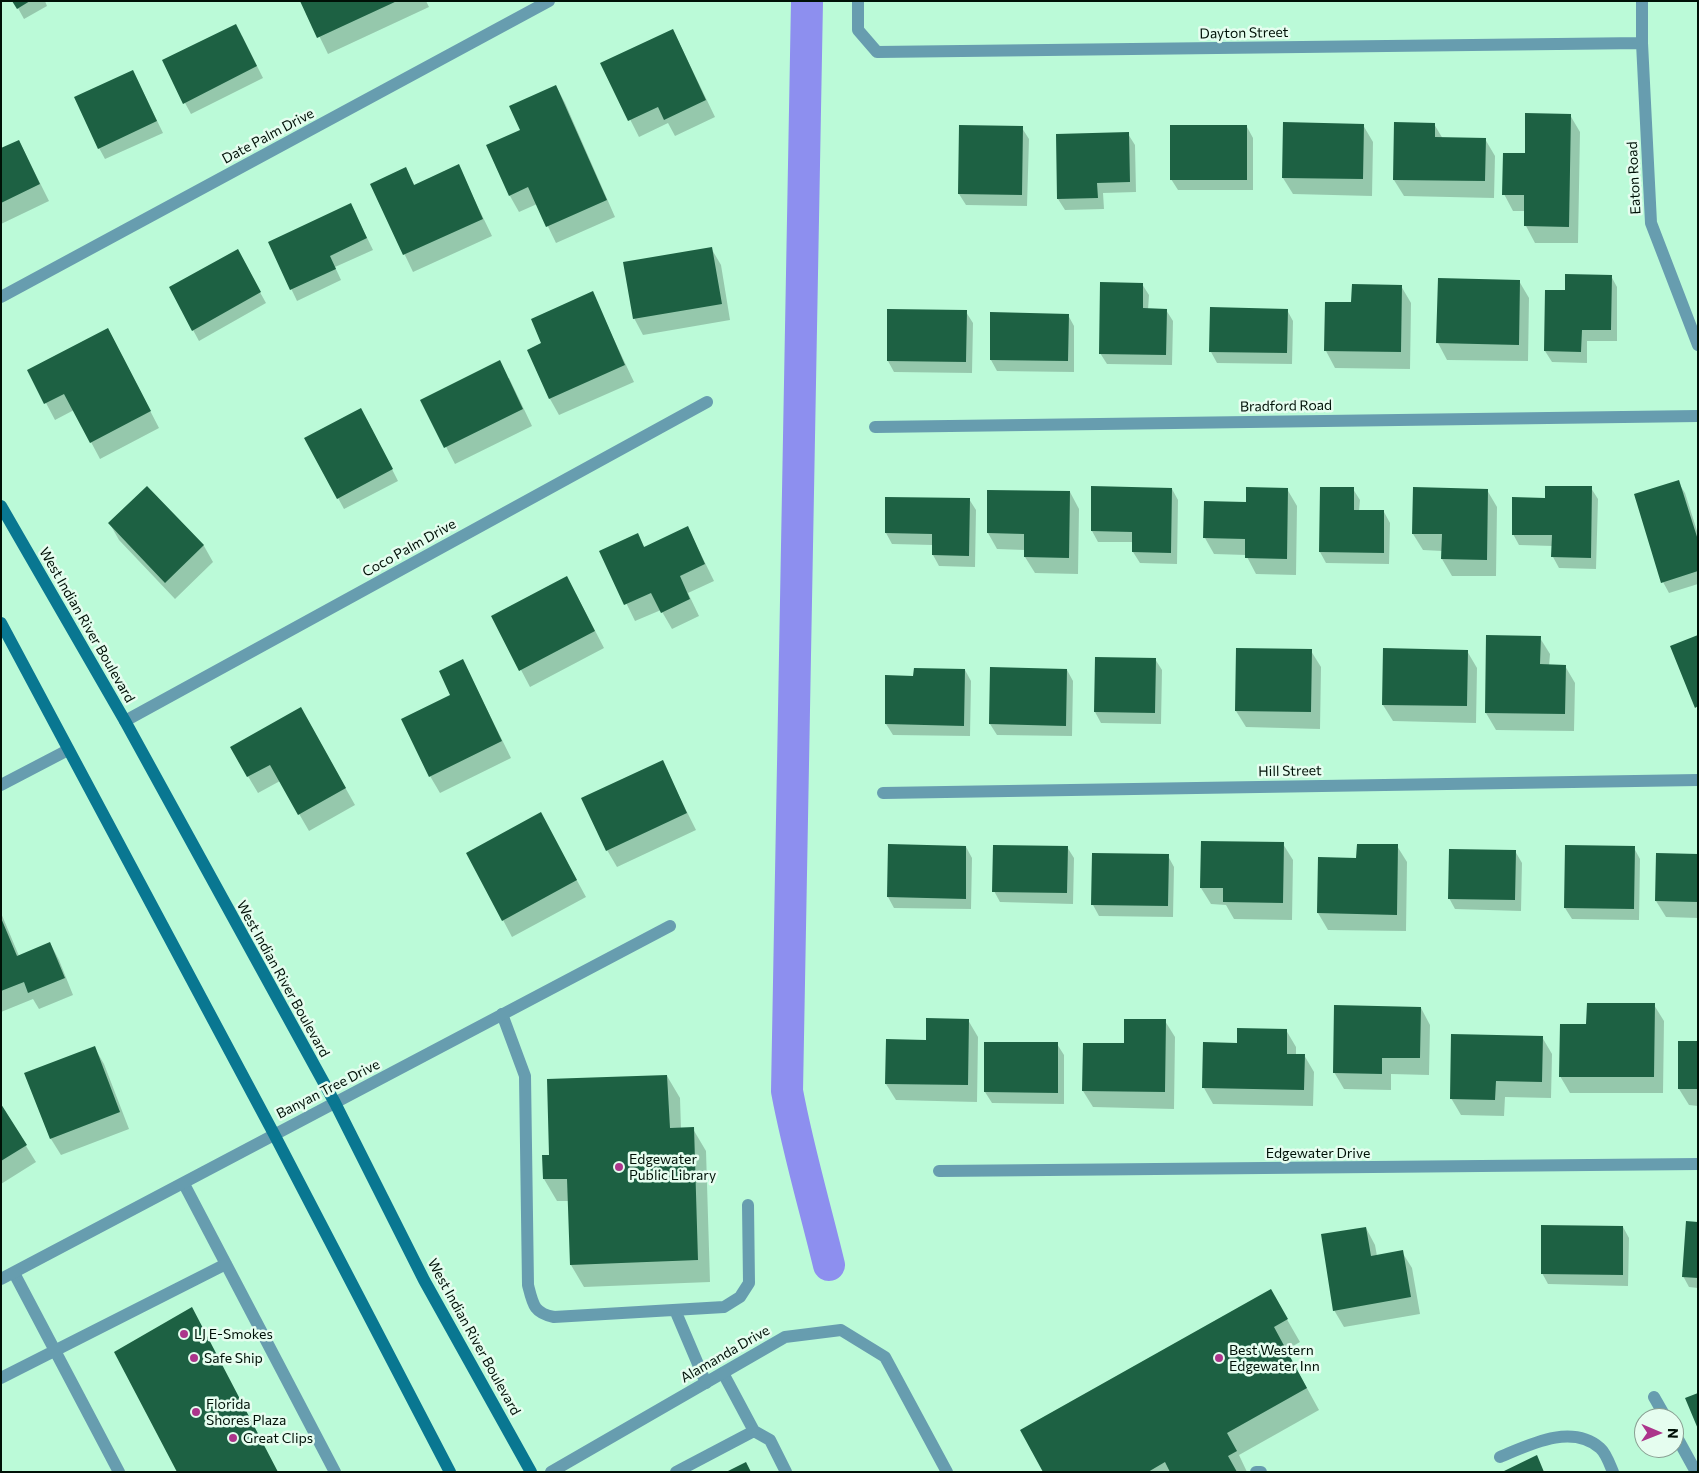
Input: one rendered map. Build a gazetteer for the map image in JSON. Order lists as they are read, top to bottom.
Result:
{
  "streets": {
    "main road": ["West Indian River Boulevard"],
    "street": [
      "Dayton Street",
      "Date Palm Drive",
      "Eaton Road",
      "Bradford Road",
      "Coco Palm Drive",
      "Hill Street",
      "Banyan Tree Drive",
      "Edgewater Drive",
      "Alamanda Drive"
    ]
  },
  "crossings": [
    ["Dayton Street", "Eaton Road"],
    ["Coco Palm Drive", "West Indian River Boulevard"],
    ["West Indian River Boulevard", "Banyan Tree Drive"]
  ],
  "places": [
    "Edgewater Public Library",
    "LJ E-Smokes",
    "Safe Ship",
    "Best Western Edgewater Inn",
    "Florida Shores Plaza",
    "Great Clips"
  ],
  "north": "right"
}
